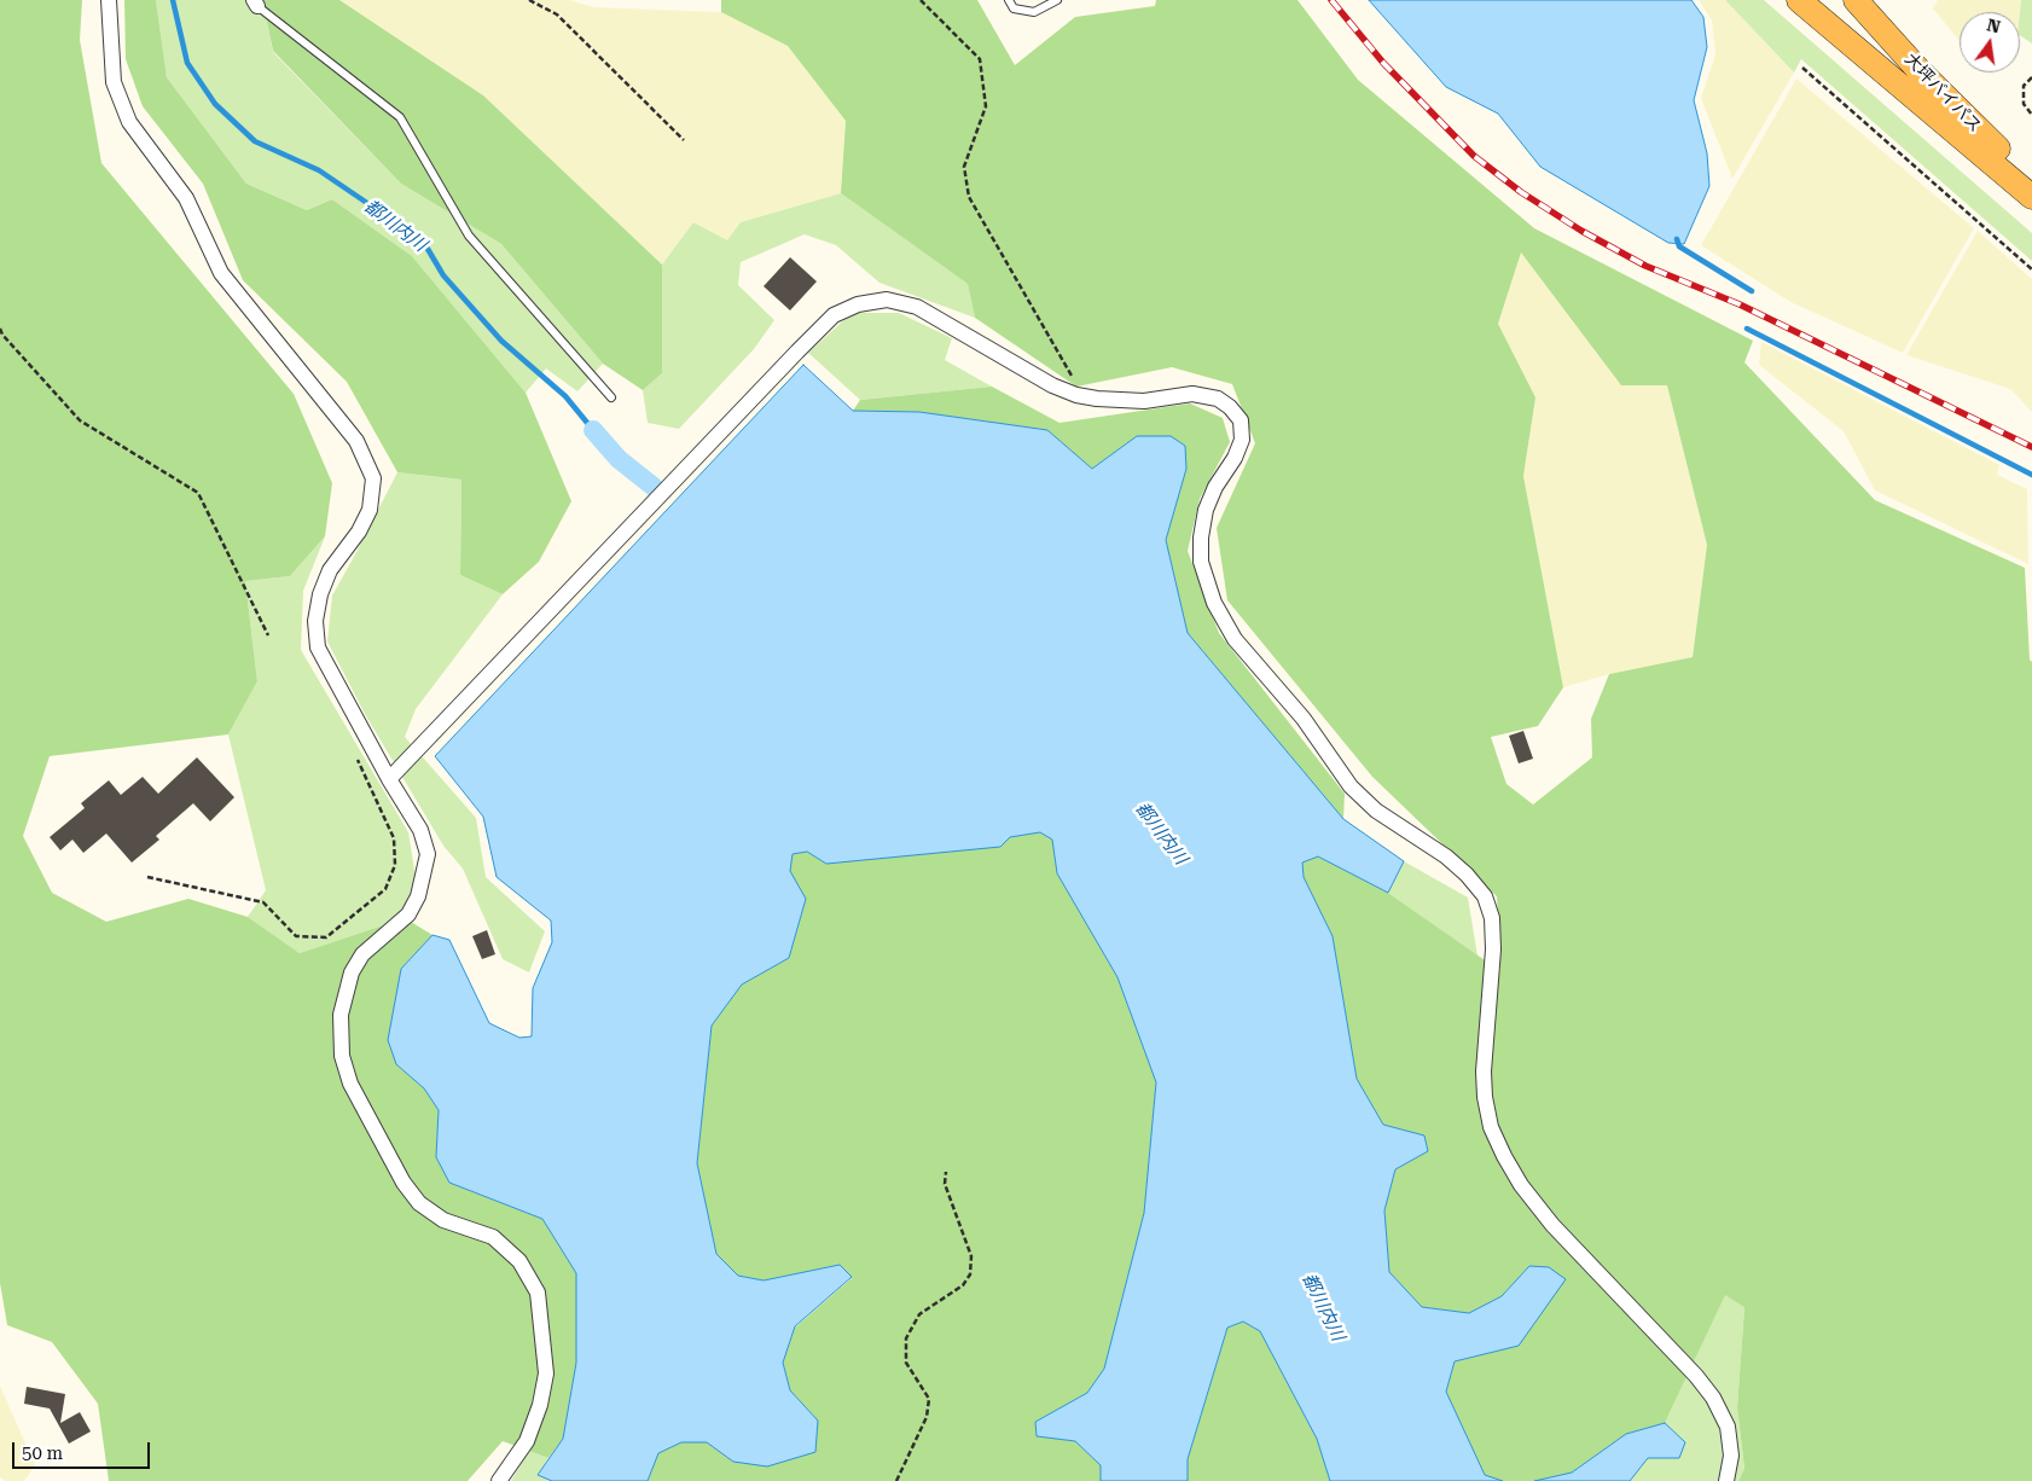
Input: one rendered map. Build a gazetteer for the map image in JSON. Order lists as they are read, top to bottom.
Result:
{
  "streets": {
    "highway": ["大坪バイパス"]
  },
  "water": ["都川内川"],
  "scale_bar": "50 m",
  "north": "top"
}
